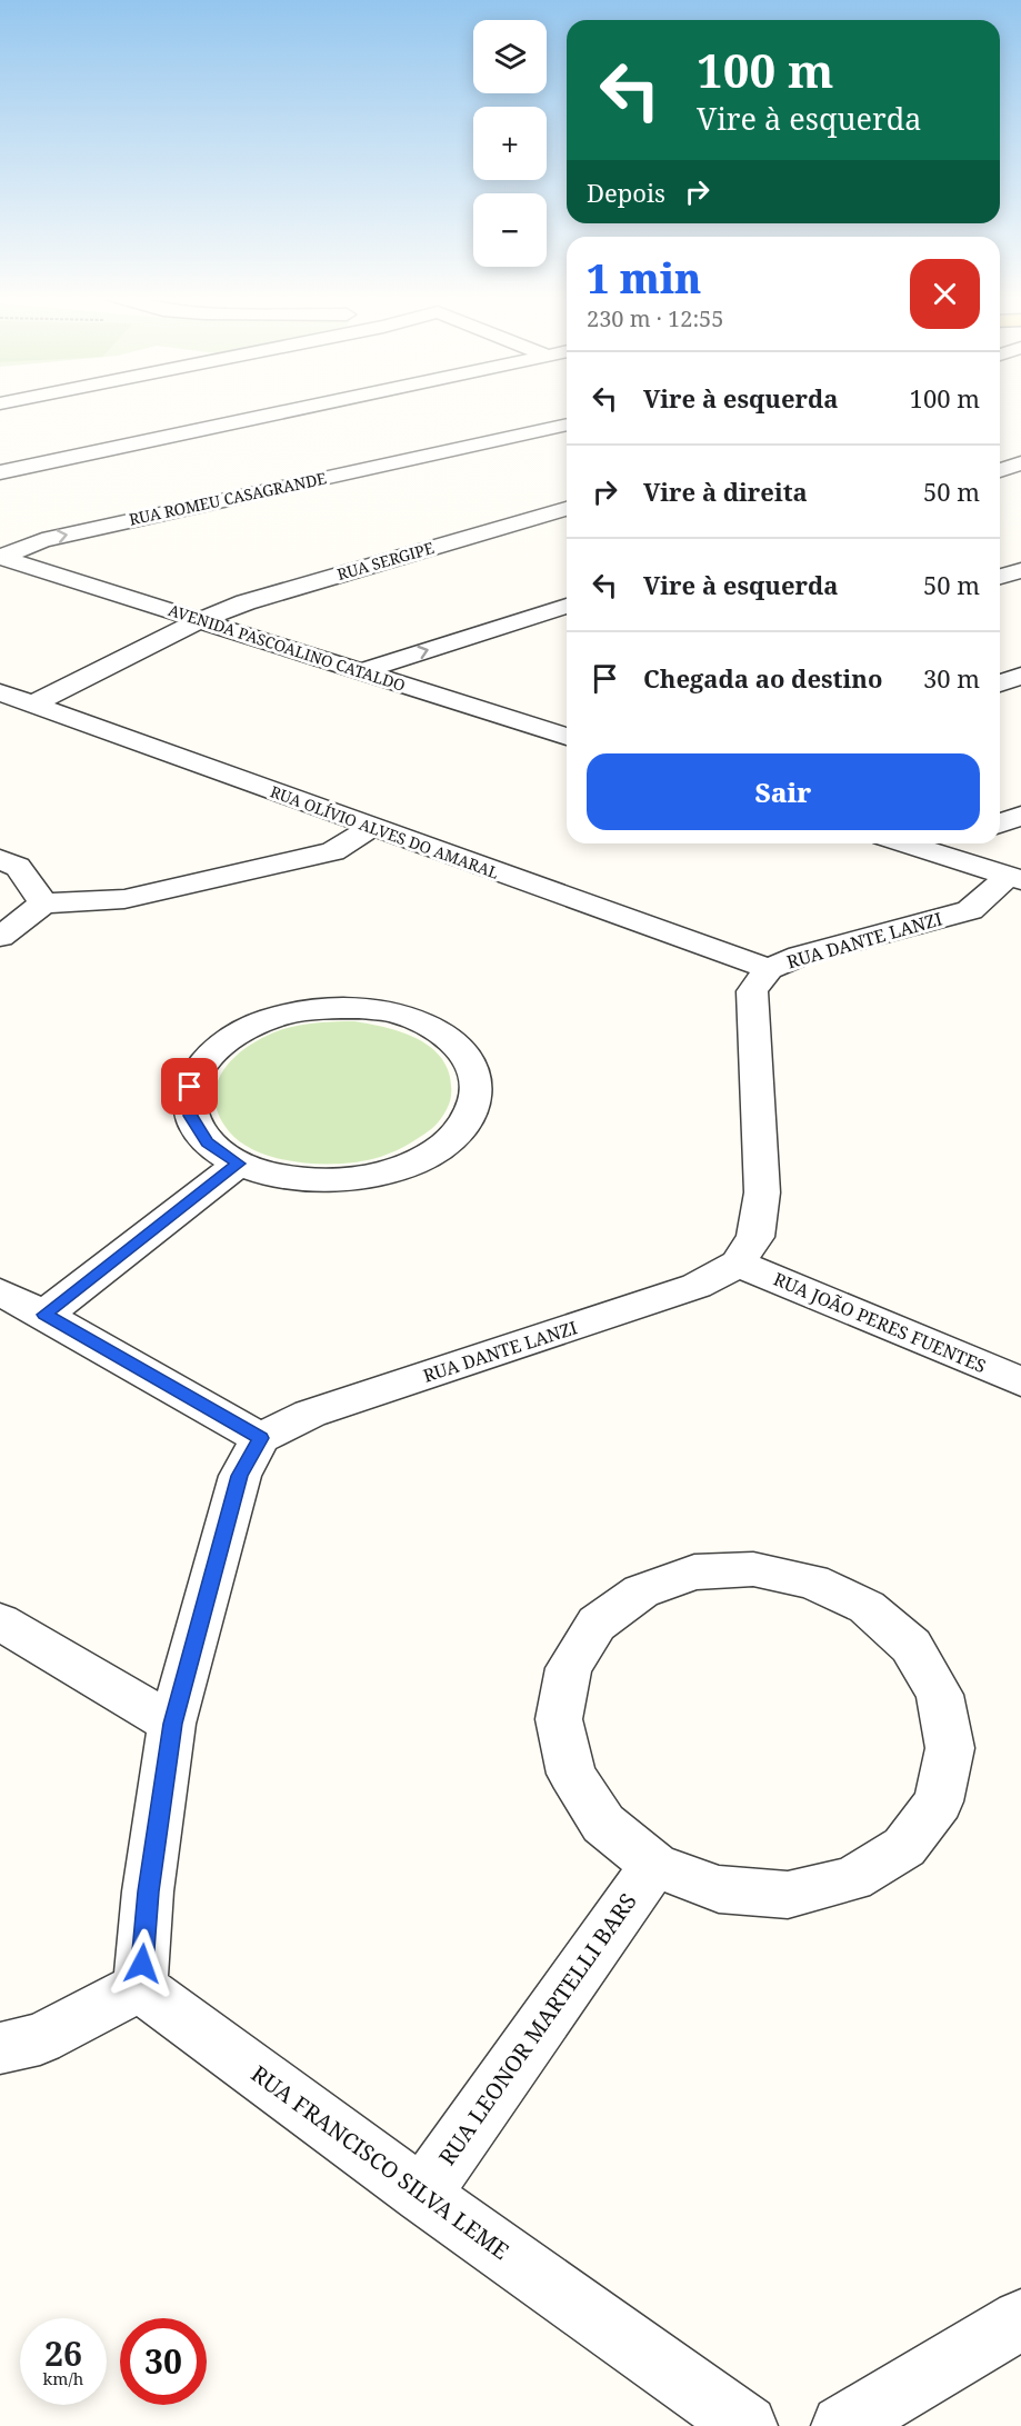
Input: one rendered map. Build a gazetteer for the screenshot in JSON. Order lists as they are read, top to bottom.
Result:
{
  "streets": {
    "street": [
      "RUA ROMEU CASAGRANDE",
      "RUA SERGIPE",
      "AVENIDA PASCOALINO CATALDO",
      "RUA OLÍVIO ALVES DO AMARAL",
      "RUA DANTE LANZI",
      "RUA JOÃO PERES FUENTES",
      "RUA LEONOR MARTELLI BARS",
      "RUA FRANCISCO SILVA LEME"
    ]
  },
  "crossings": [
    ["RUA ROMEU CASAGRANDE", "AVENIDA PASCOALINO CATALDO"],
    ["RUA SERGIPE", "AVENIDA PASCOALINO CATALDO"],
    ["RUA SERGIPE", "RUA OLÍVIO ALVES DO AMARAL"],
    ["RUA OLÍVIO ALVES DO AMARAL", "RUA DANTE LANZI"],
    ["RUA DANTE LANZI", "RUA JOÃO PERES FUENTES"],
    ["RUA LEONOR MARTELLI BARS", "RUA FRANCISCO SILVA LEME"]
  ],
  "page": {
    "map_buttons": ["+", "−"],
    "turn": ["100 m", "Vire à esquerda"],
    "then": "Depois",
    "heading": ["1 min", "230 m · 12:55"],
    "list": [
      {
        "name": "Vire à esquerda",
        "value": "100 m"
      },
      {
        "name": "Vire à direita",
        "value": "50 m"
      },
      {
        "name": "Vire à esquerda",
        "value": "50 m"
      },
      {
        "name": "Chegada ao destino",
        "value": "30 m"
      }
    ],
    "buttons": "Sair",
    "speed": "26 km/h",
    "limit": "30"
  }
}
